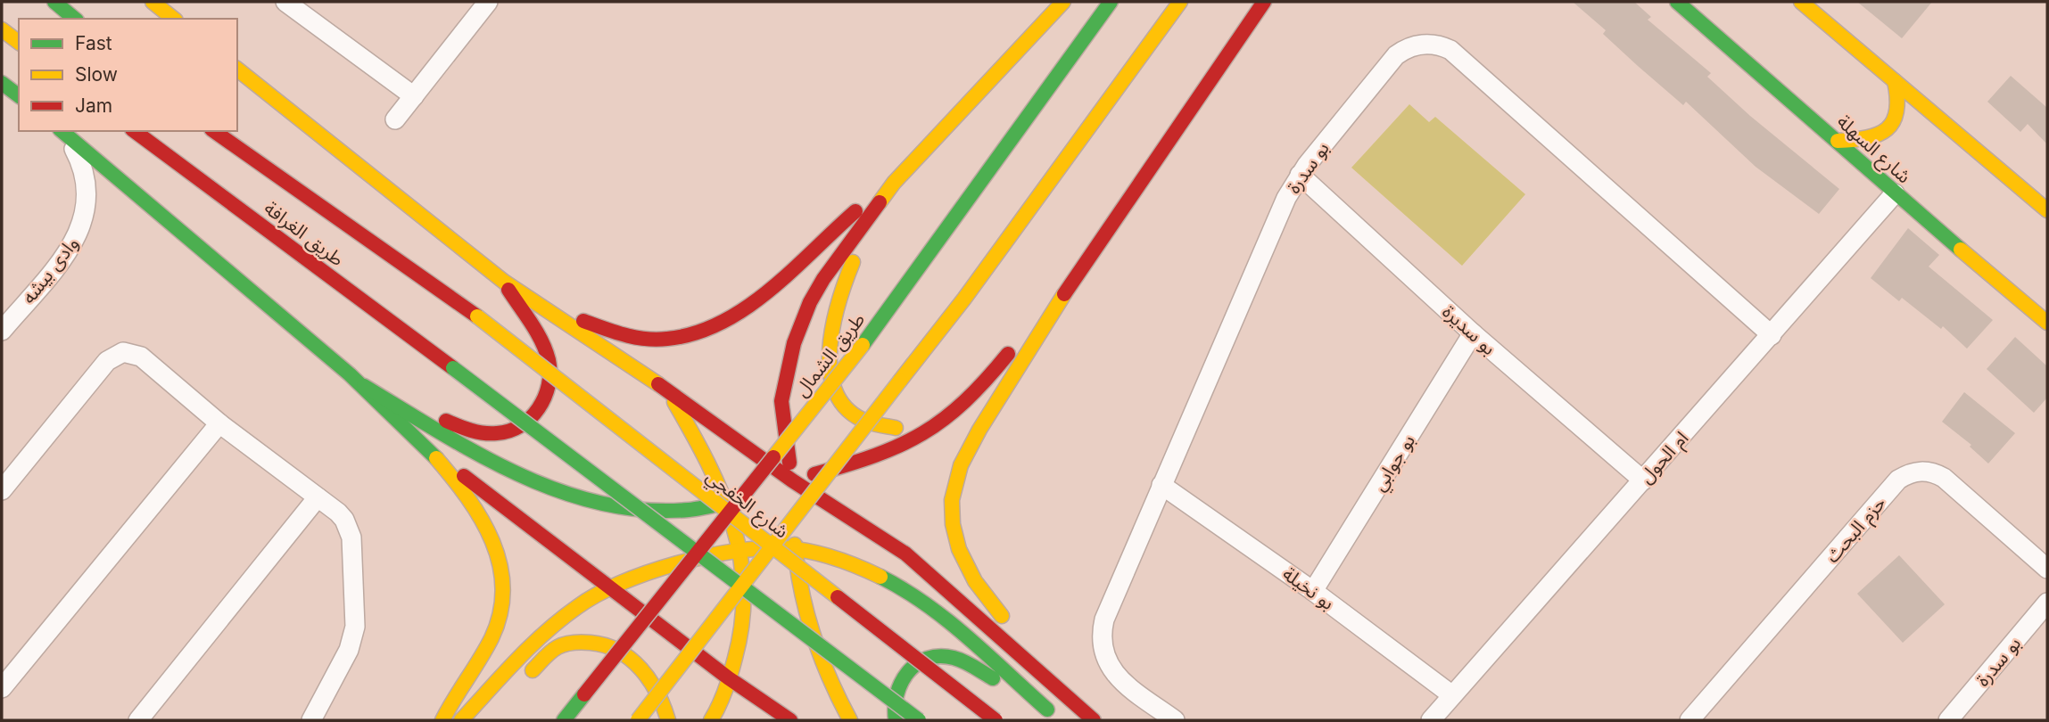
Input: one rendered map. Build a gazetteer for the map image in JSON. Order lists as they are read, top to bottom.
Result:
{
  "streets": {
    "main road": [
      "شارع السهلة",
      "طريق الغرافة",
      "طريق الشمال",
      "شارع الخفجي"
    ],
    "street": [
      "بو سدرة",
      "وادى بيشه",
      "بو سديرة",
      "ام الحول",
      "بو جوابي",
      "حزم البحث",
      "بو نخيلة"
    ]
  },
  "crossings": [
    ["شارع السهلة", "ام الحول"],
    ["بو سدرة", "بو سديرة"],
    ["بو سدرة", "ام الحول"],
    ["بو سدرة", "بو نخيلة"],
    ["طريق الغرافة", "شارع الخفجي"],
    ["بو سديرة", "ام الحول"],
    ["بو سديرة", "بو جوابي"],
    ["ام الحول", "بو نخيلة"],
    ["بو جوابي", "بو نخيلة"]
  ],
  "legend": ["Fast", "Slow", "Jam"]
}
